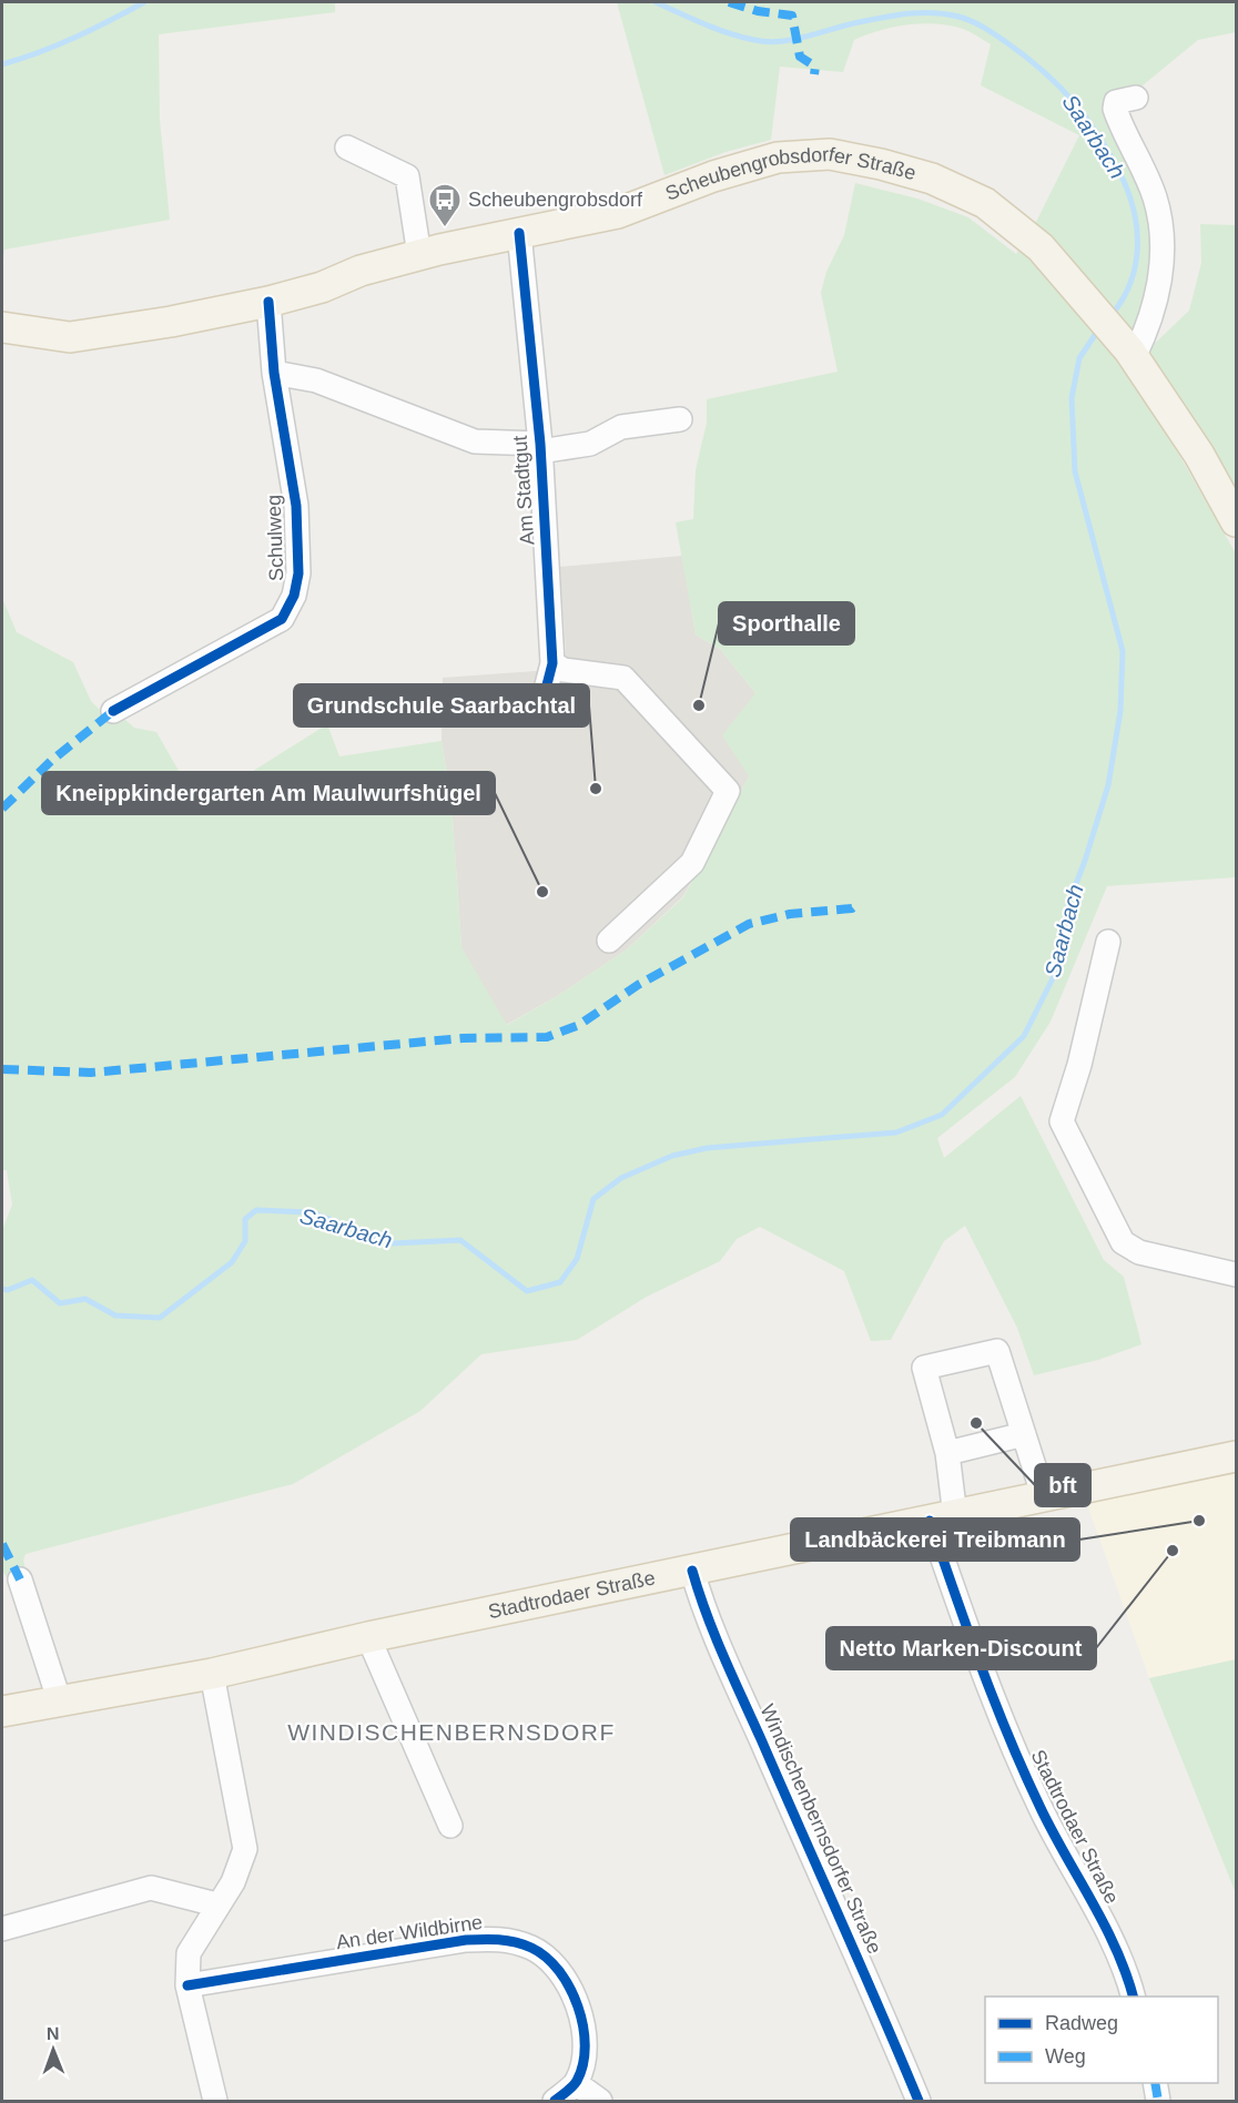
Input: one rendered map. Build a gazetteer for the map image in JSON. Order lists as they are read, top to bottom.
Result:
{
  "streets": {
    "main road": ["Scheubengrobsdorfer Straße", "Stadtrodaer Straße"],
    "street": [
      "Am Stadtgut",
      "Schulweg",
      "Windischenbernsdorfer Straße",
      "An der Wildbirne"
    ]
  },
  "crossings": [
    ["Scheubengrobsdorfer Straße", "Am Stadtgut"],
    ["Scheubengrobsdorfer Straße", "Schulweg"],
    ["Am Stadtgut", "Schulweg"],
    ["Stadtrodaer Straße", "Windischenbernsdorfer Straße"]
  ],
  "districts": ["WINDISCHENBERNSDORF"],
  "water": ["Saarbach"],
  "places": {
    "bus stop": ["Scheubengrobsdorf"],
    "other": [
      "Sporthalle",
      "Grundschule Saarbachtal",
      "Kneippkindergarten Am Maulwurfshügel",
      "bft",
      "Landbäckerei Treibmann",
      "Netto Marken-Discount"
    ]
  },
  "legend": ["Radweg", "Weg"],
  "north": "top"
}
